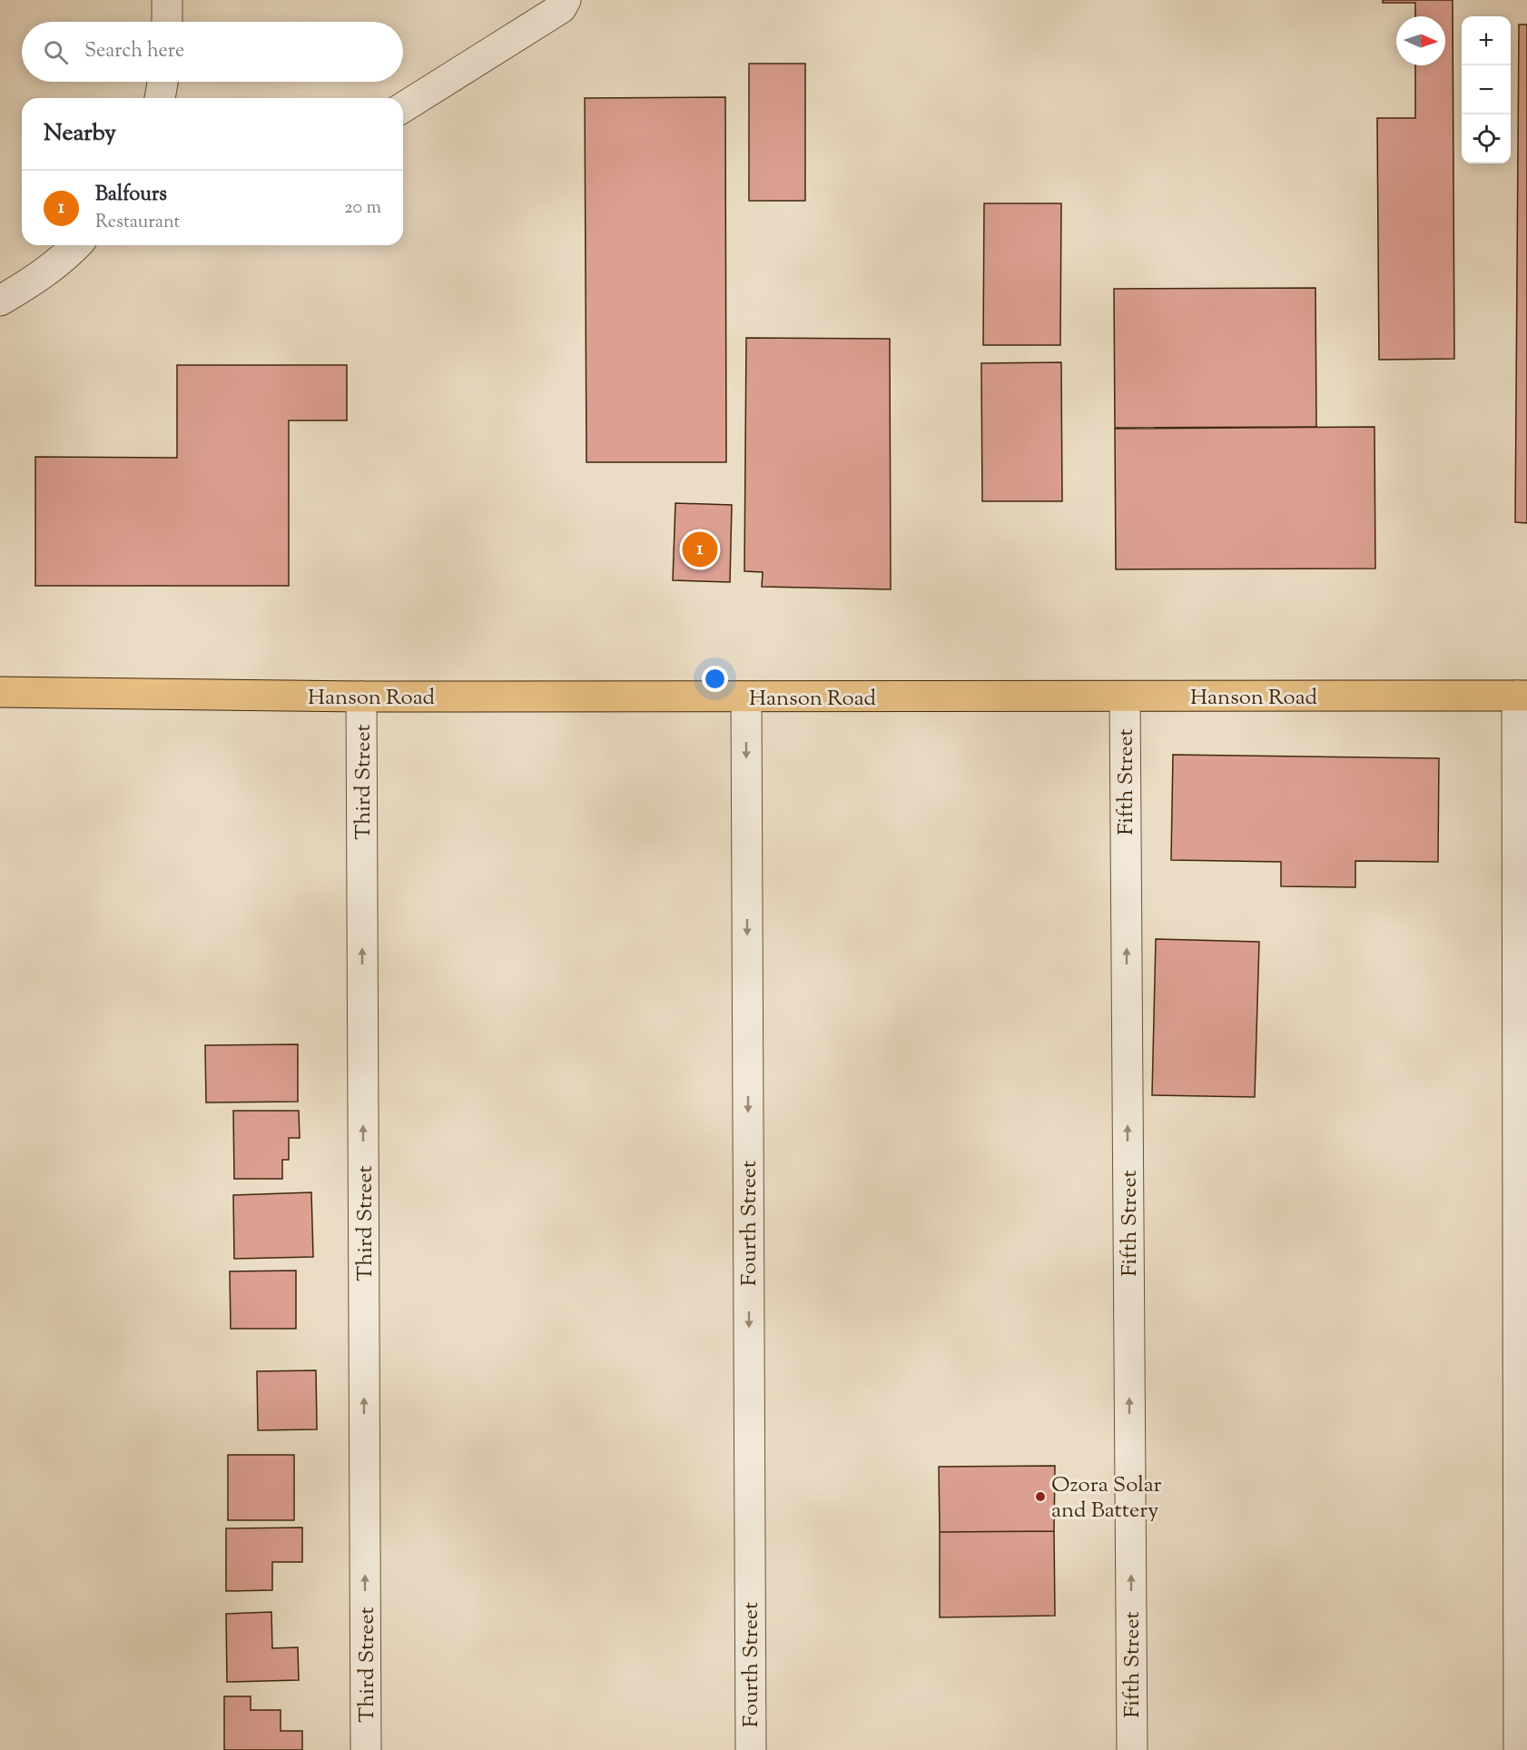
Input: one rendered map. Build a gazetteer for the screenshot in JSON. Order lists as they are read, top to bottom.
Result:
{
  "streets": {
    "main road": ["Hanson Road"],
    "street": ["Third Street", "Fifth Street", "Fourth Street"]
  },
  "crossings": [
    ["Hanson Road", "Third Street"],
    ["Hanson Road", "Fifth Street"],
    ["Hanson Road", "Fourth Street"]
  ],
  "one_way": ["Third Street", "Fifth Street", "Fourth Street"],
  "places": ["Ozora Solar and Battery"],
  "north": "right",
  "page": {
    "map_buttons": ["+", "−"],
    "search": "Search here",
    "heading": "Nearby",
    "list": [
      {
        "mark": "1",
        "name": "Balfours",
        "note": "Restaurant",
        "value": "20 m"
      }
    ],
    "pins": "1"
  }
}
